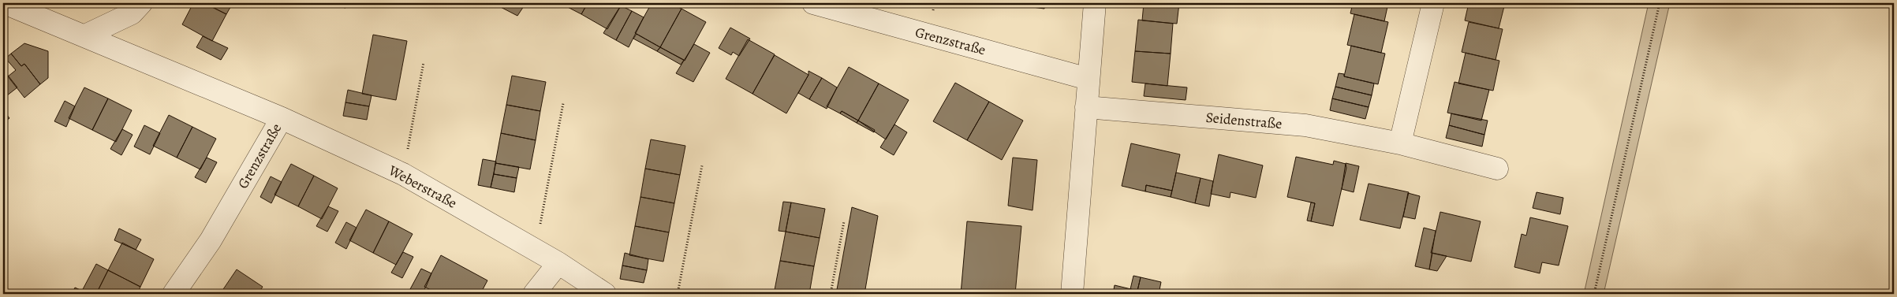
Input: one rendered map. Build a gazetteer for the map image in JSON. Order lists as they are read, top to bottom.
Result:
{
  "streets": {
    "street": ["Grenzstraße", "Seidenstraße", "Weberstraße"]
  },
  "crossings": [
    ["Grenzstraße", "Weberstraße"]
  ]
}
